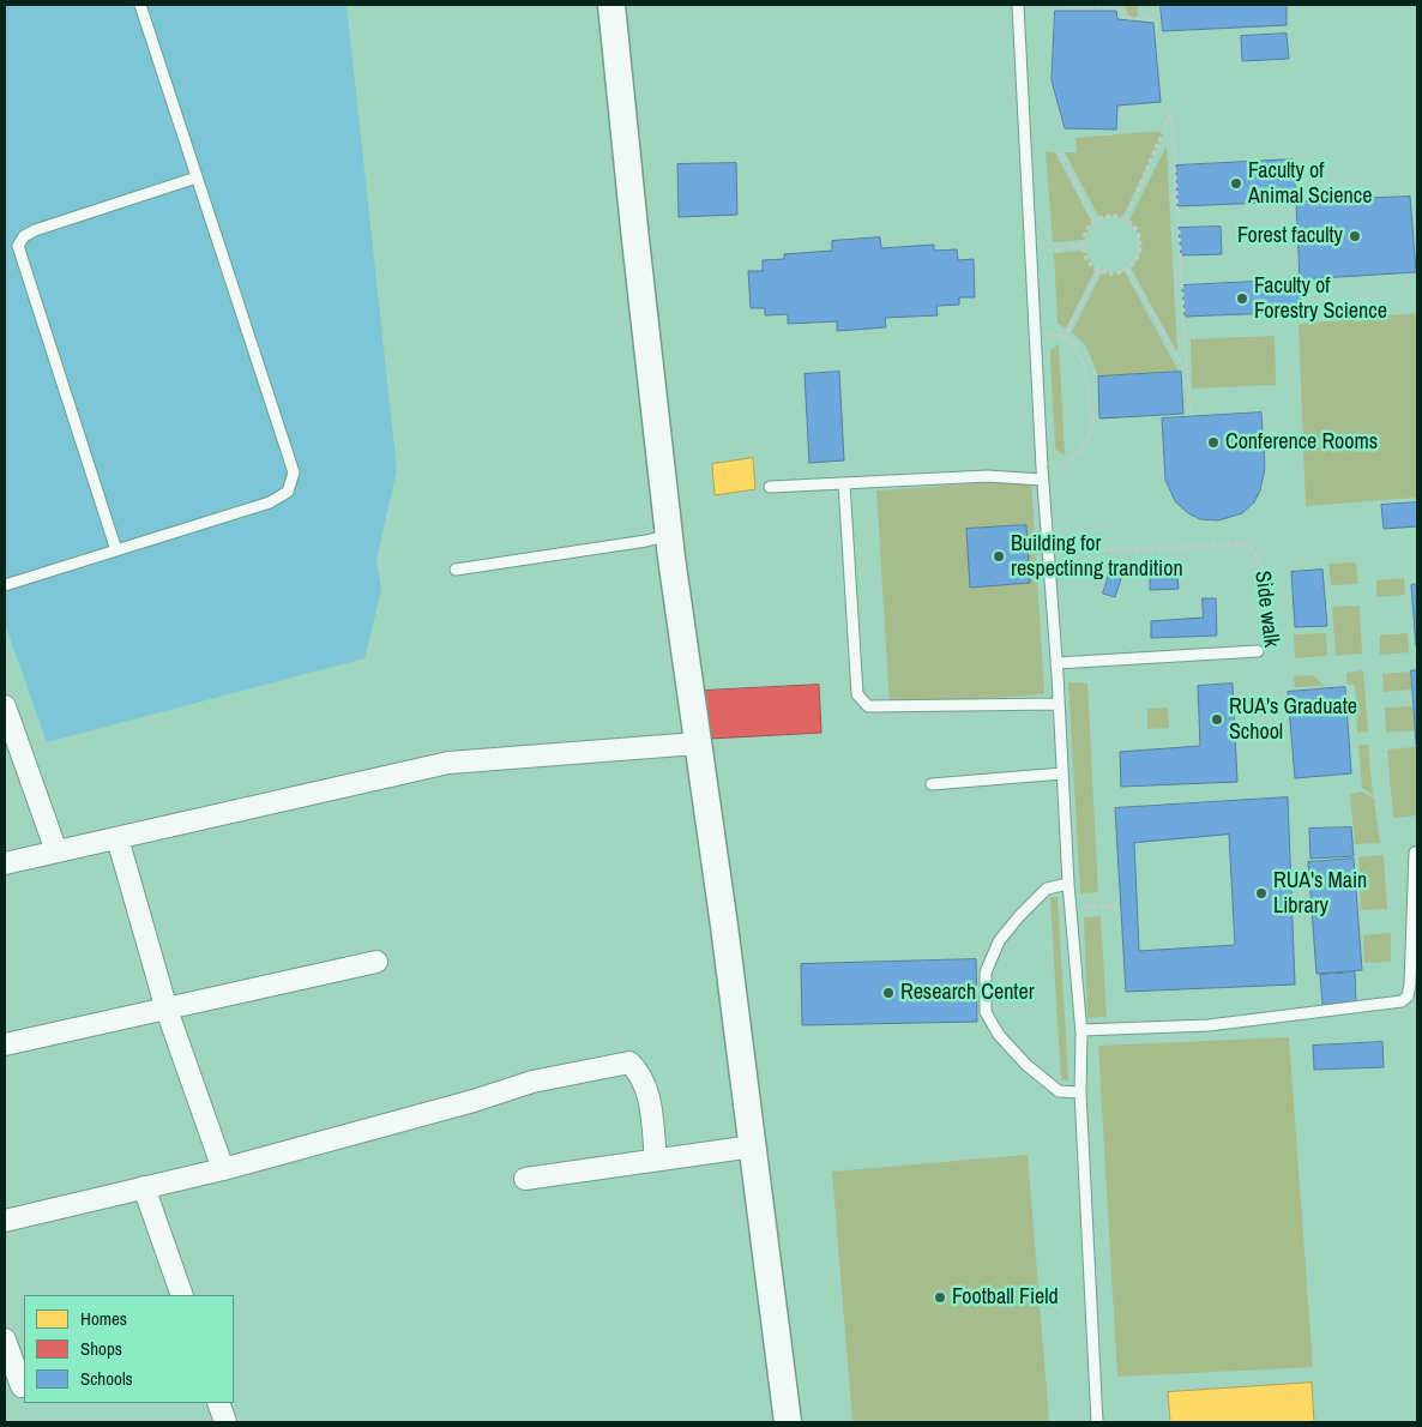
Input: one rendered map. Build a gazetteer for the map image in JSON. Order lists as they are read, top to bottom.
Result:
{
  "streets": {
    "path": ["Side walk"]
  },
  "places": [
    "Faculty of Animal Science",
    "Forest faculty",
    "Faculty of Forestry Science",
    "Conference Rooms",
    "Building for respectinng trandition",
    "RUA's Graduate School",
    "RUA's Main Library",
    "Research Center",
    "Football Field"
  ],
  "legend": ["Homes", "Shops", "Schools"]
}
